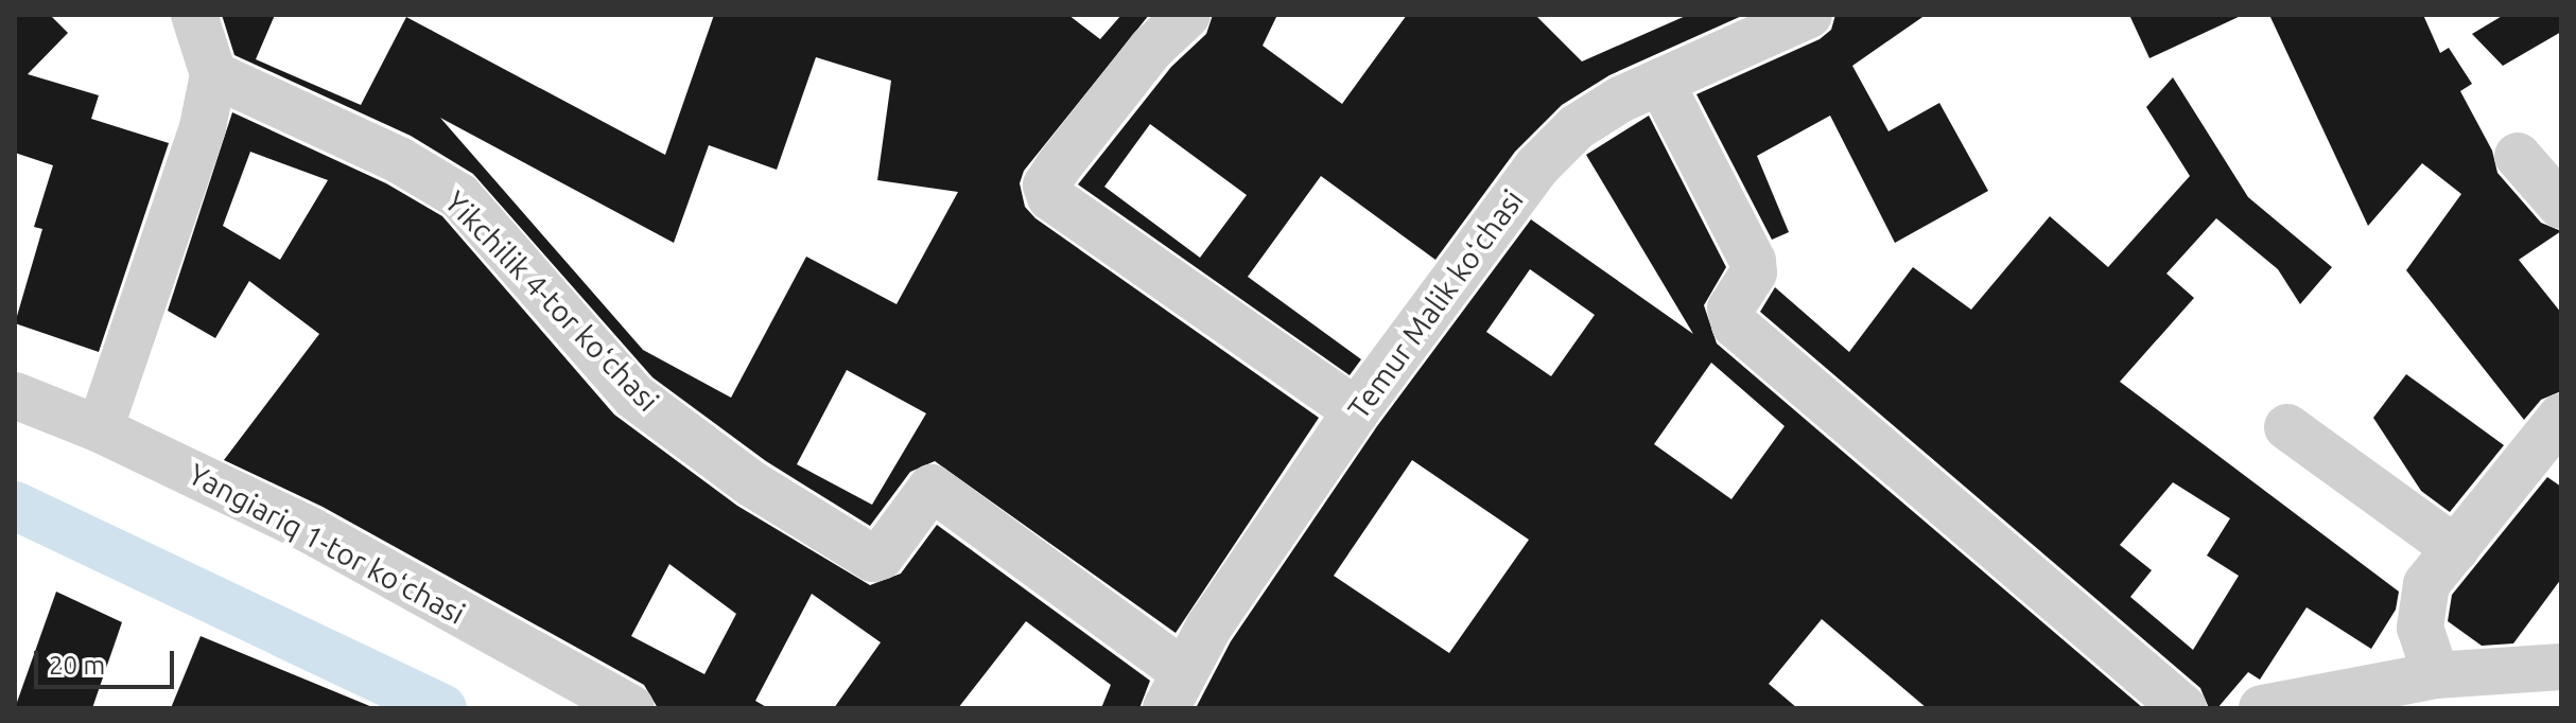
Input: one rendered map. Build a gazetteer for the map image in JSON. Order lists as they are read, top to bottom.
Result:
{
  "streets": {
    "street": ["Yikchilik 4-tor koʻchasi", "Temur Malik koʻchasi", "Yangiariq 1-tor koʻchasi"]
  },
  "crossings": [
    ["Yikchilik 4-tor koʻchasi", "Temur Malik koʻchasi"]
  ],
  "scale_bar": "20 m"
}
